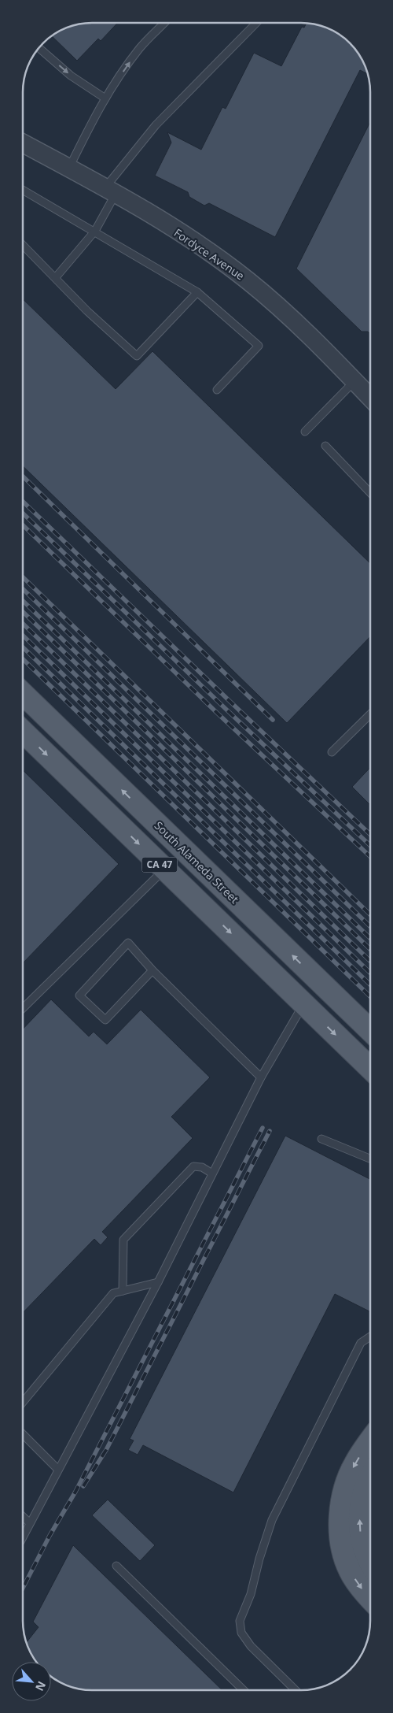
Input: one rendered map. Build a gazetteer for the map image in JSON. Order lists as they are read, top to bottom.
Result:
{
  "streets": {
    "main road": ["South Alameda Street", "CA 47"],
    "street": ["Fordyce Avenue"]
  },
  "north": "bottom right"
}
